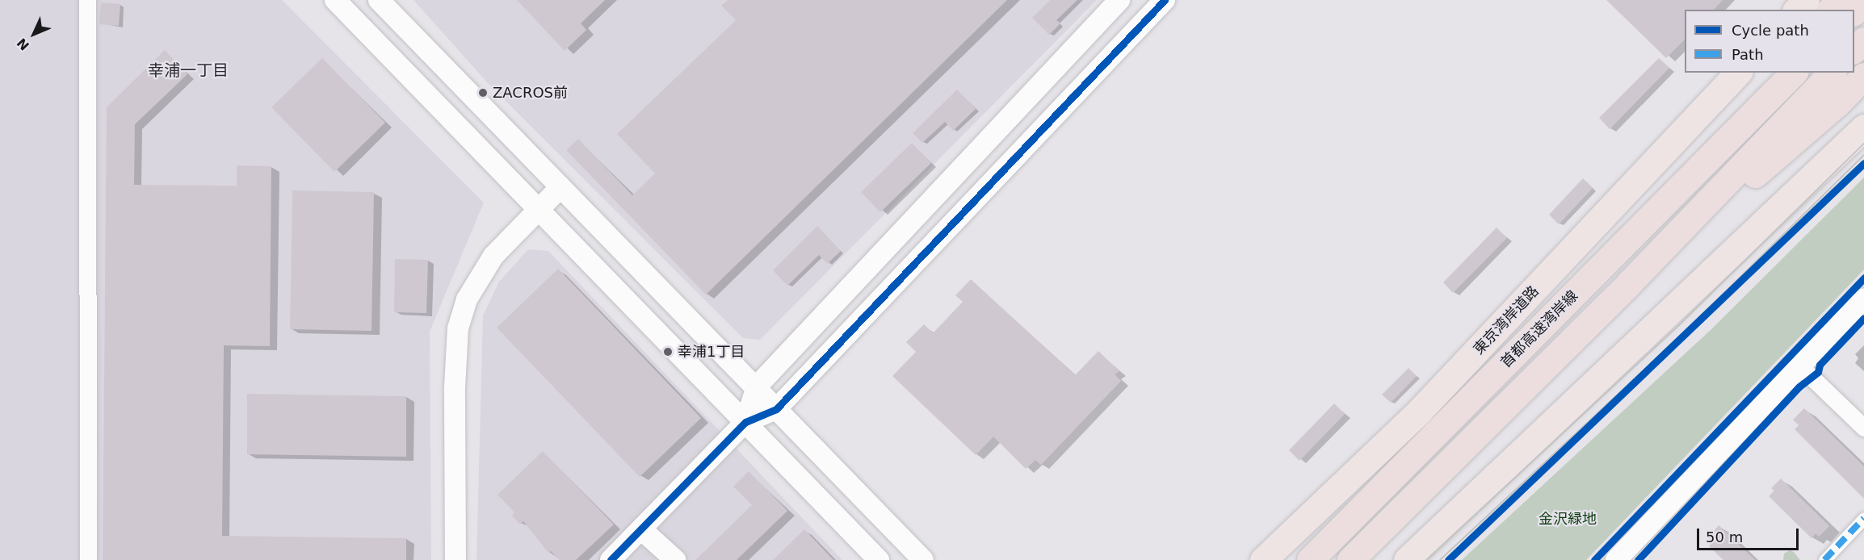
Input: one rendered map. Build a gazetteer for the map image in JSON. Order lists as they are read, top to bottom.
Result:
{
  "streets": {
    "highway": ["東京湾岸道路", "首都高速湾岸線"]
  },
  "districts": ["幸浦一丁目"],
  "parks": ["金沢緑地"],
  "places": ["ZACROS前", "幸浦1丁目"],
  "legend": ["Cycle path", "Path"],
  "scale_bar": "50 m",
  "north": "bottom left"
}
